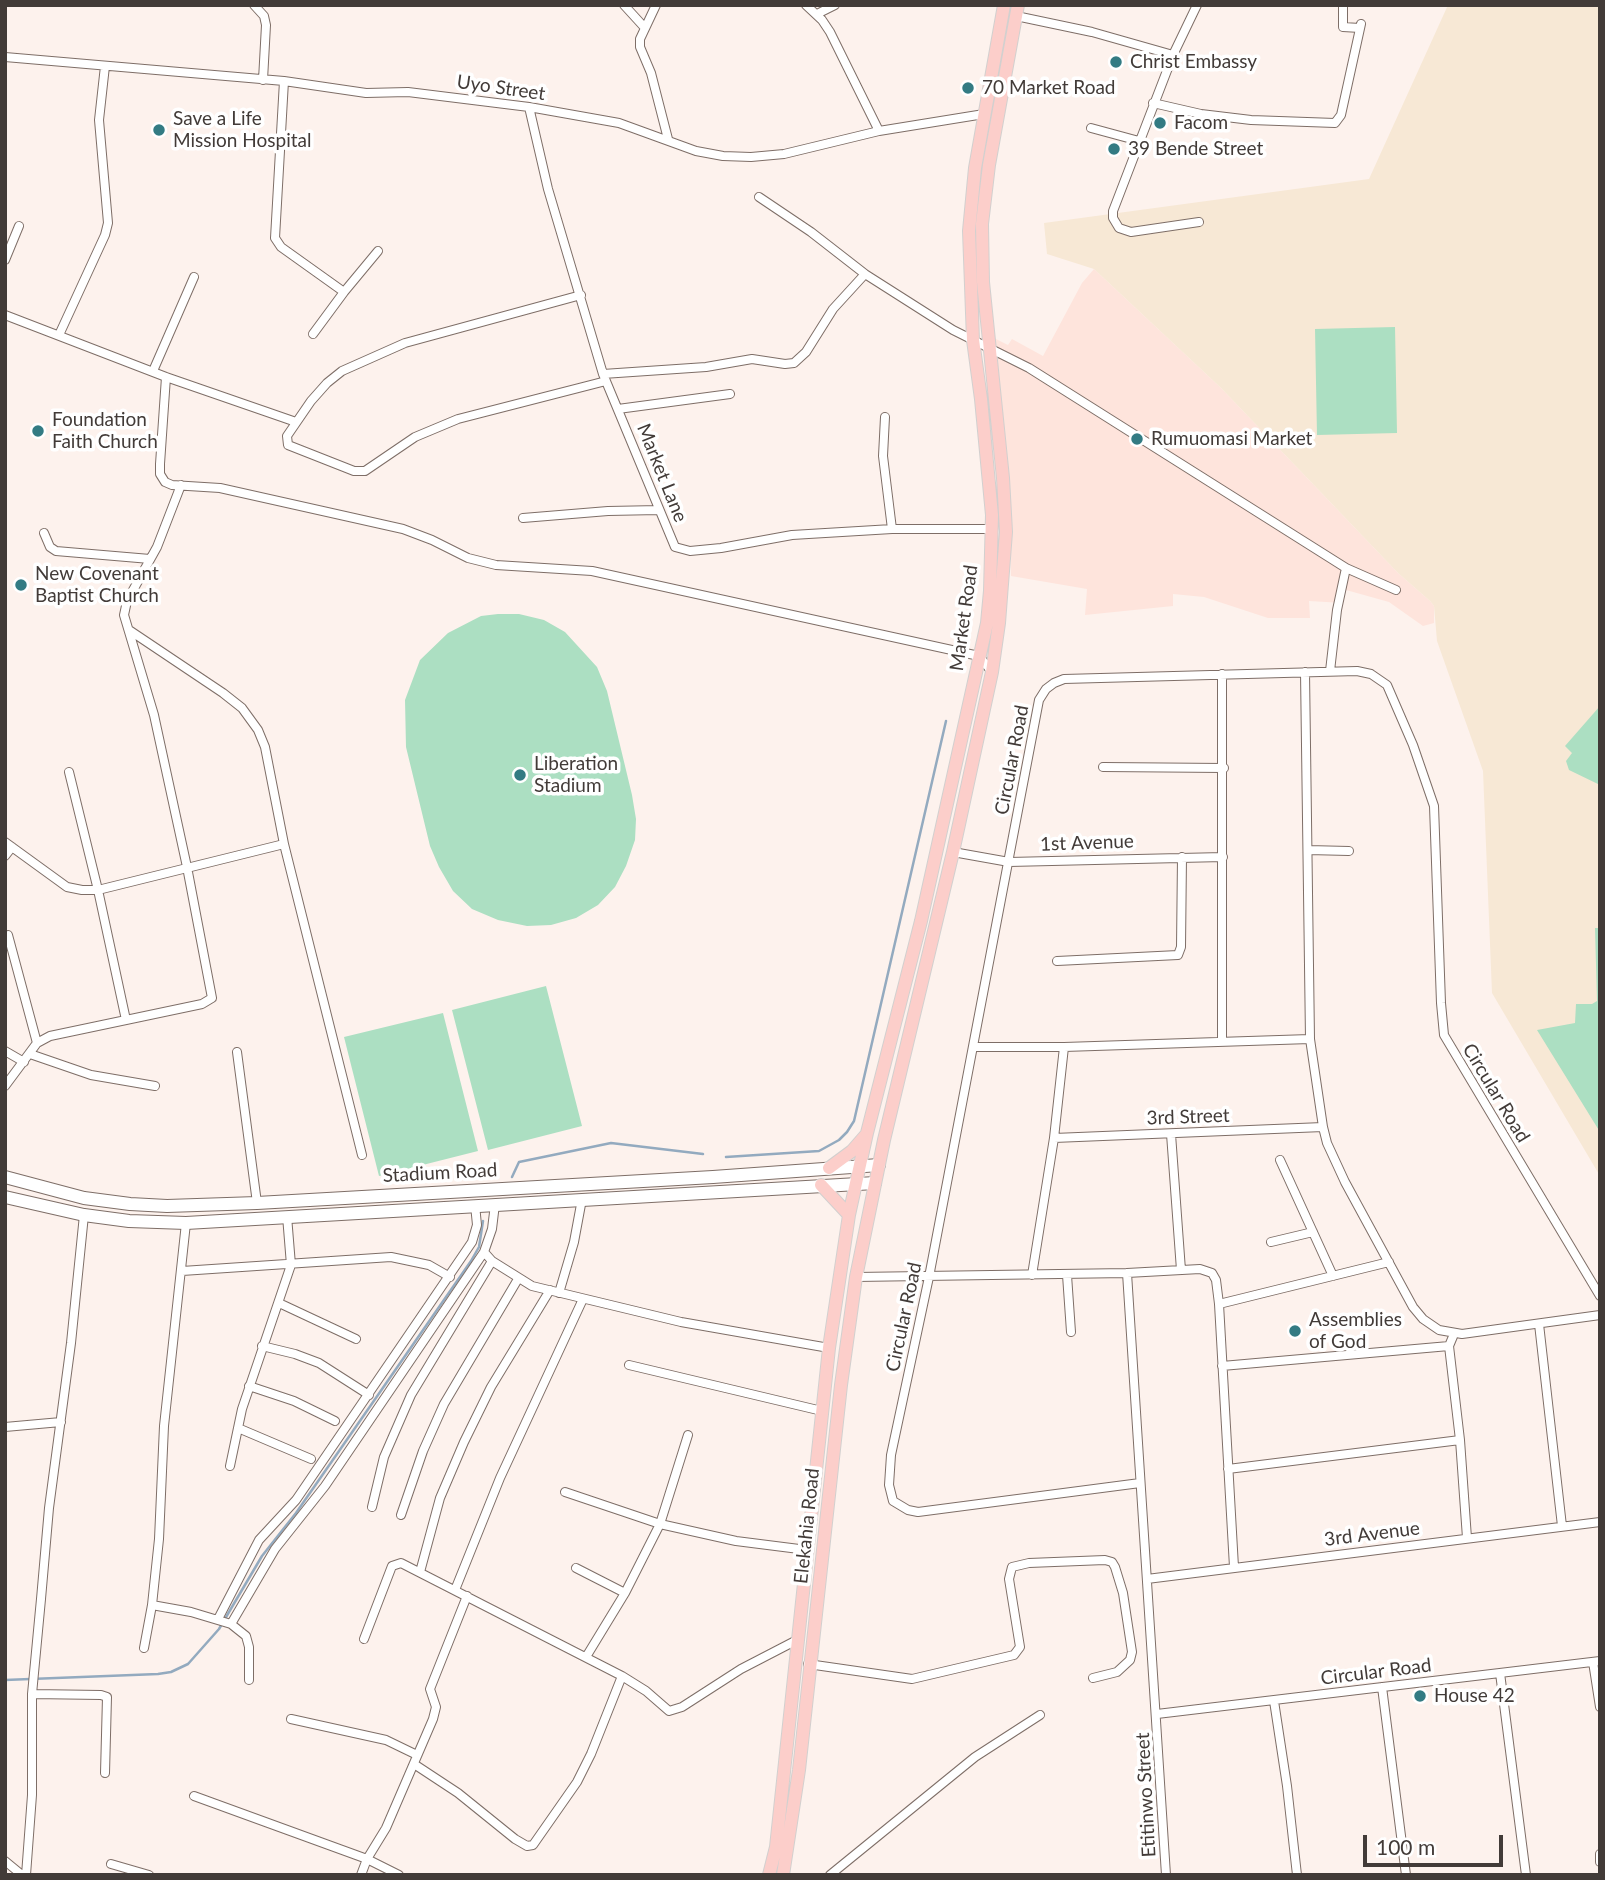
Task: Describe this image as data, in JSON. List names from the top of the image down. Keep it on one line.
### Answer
{"streets":{"main road":["Market Road","Stadium Road","Elekahia Road"],"street":["Uyo Street","Market Lane","Circular Road","1st Avenue","3rd Street","3rd Avenue","Etitinwo Street"]},"crossings":[["Uyo Street","Market Lane"],["Uyo Street","Market Road"],["Market Lane","Market Road"],["Market Road","1st Avenue"],["Market Road","Stadium Road"],["Market Road","Elekahia Road"],["Circular Road","1st Avenue"],["Circular Road","Etitinwo Street"],["Stadium Road","Elekahia Road"],["3rd Avenue","Etitinwo Street"]],"places":["Christ Embassy","70 Market Road","Facom","Save a Life Mission Hospital","39 Bende Street","Foundation Faith Church","Rumuomasi Market","New Covenant Baptist Church","Liberation Stadium","Assemblies of God","House 42"],"scale_bar":"100 m"}
